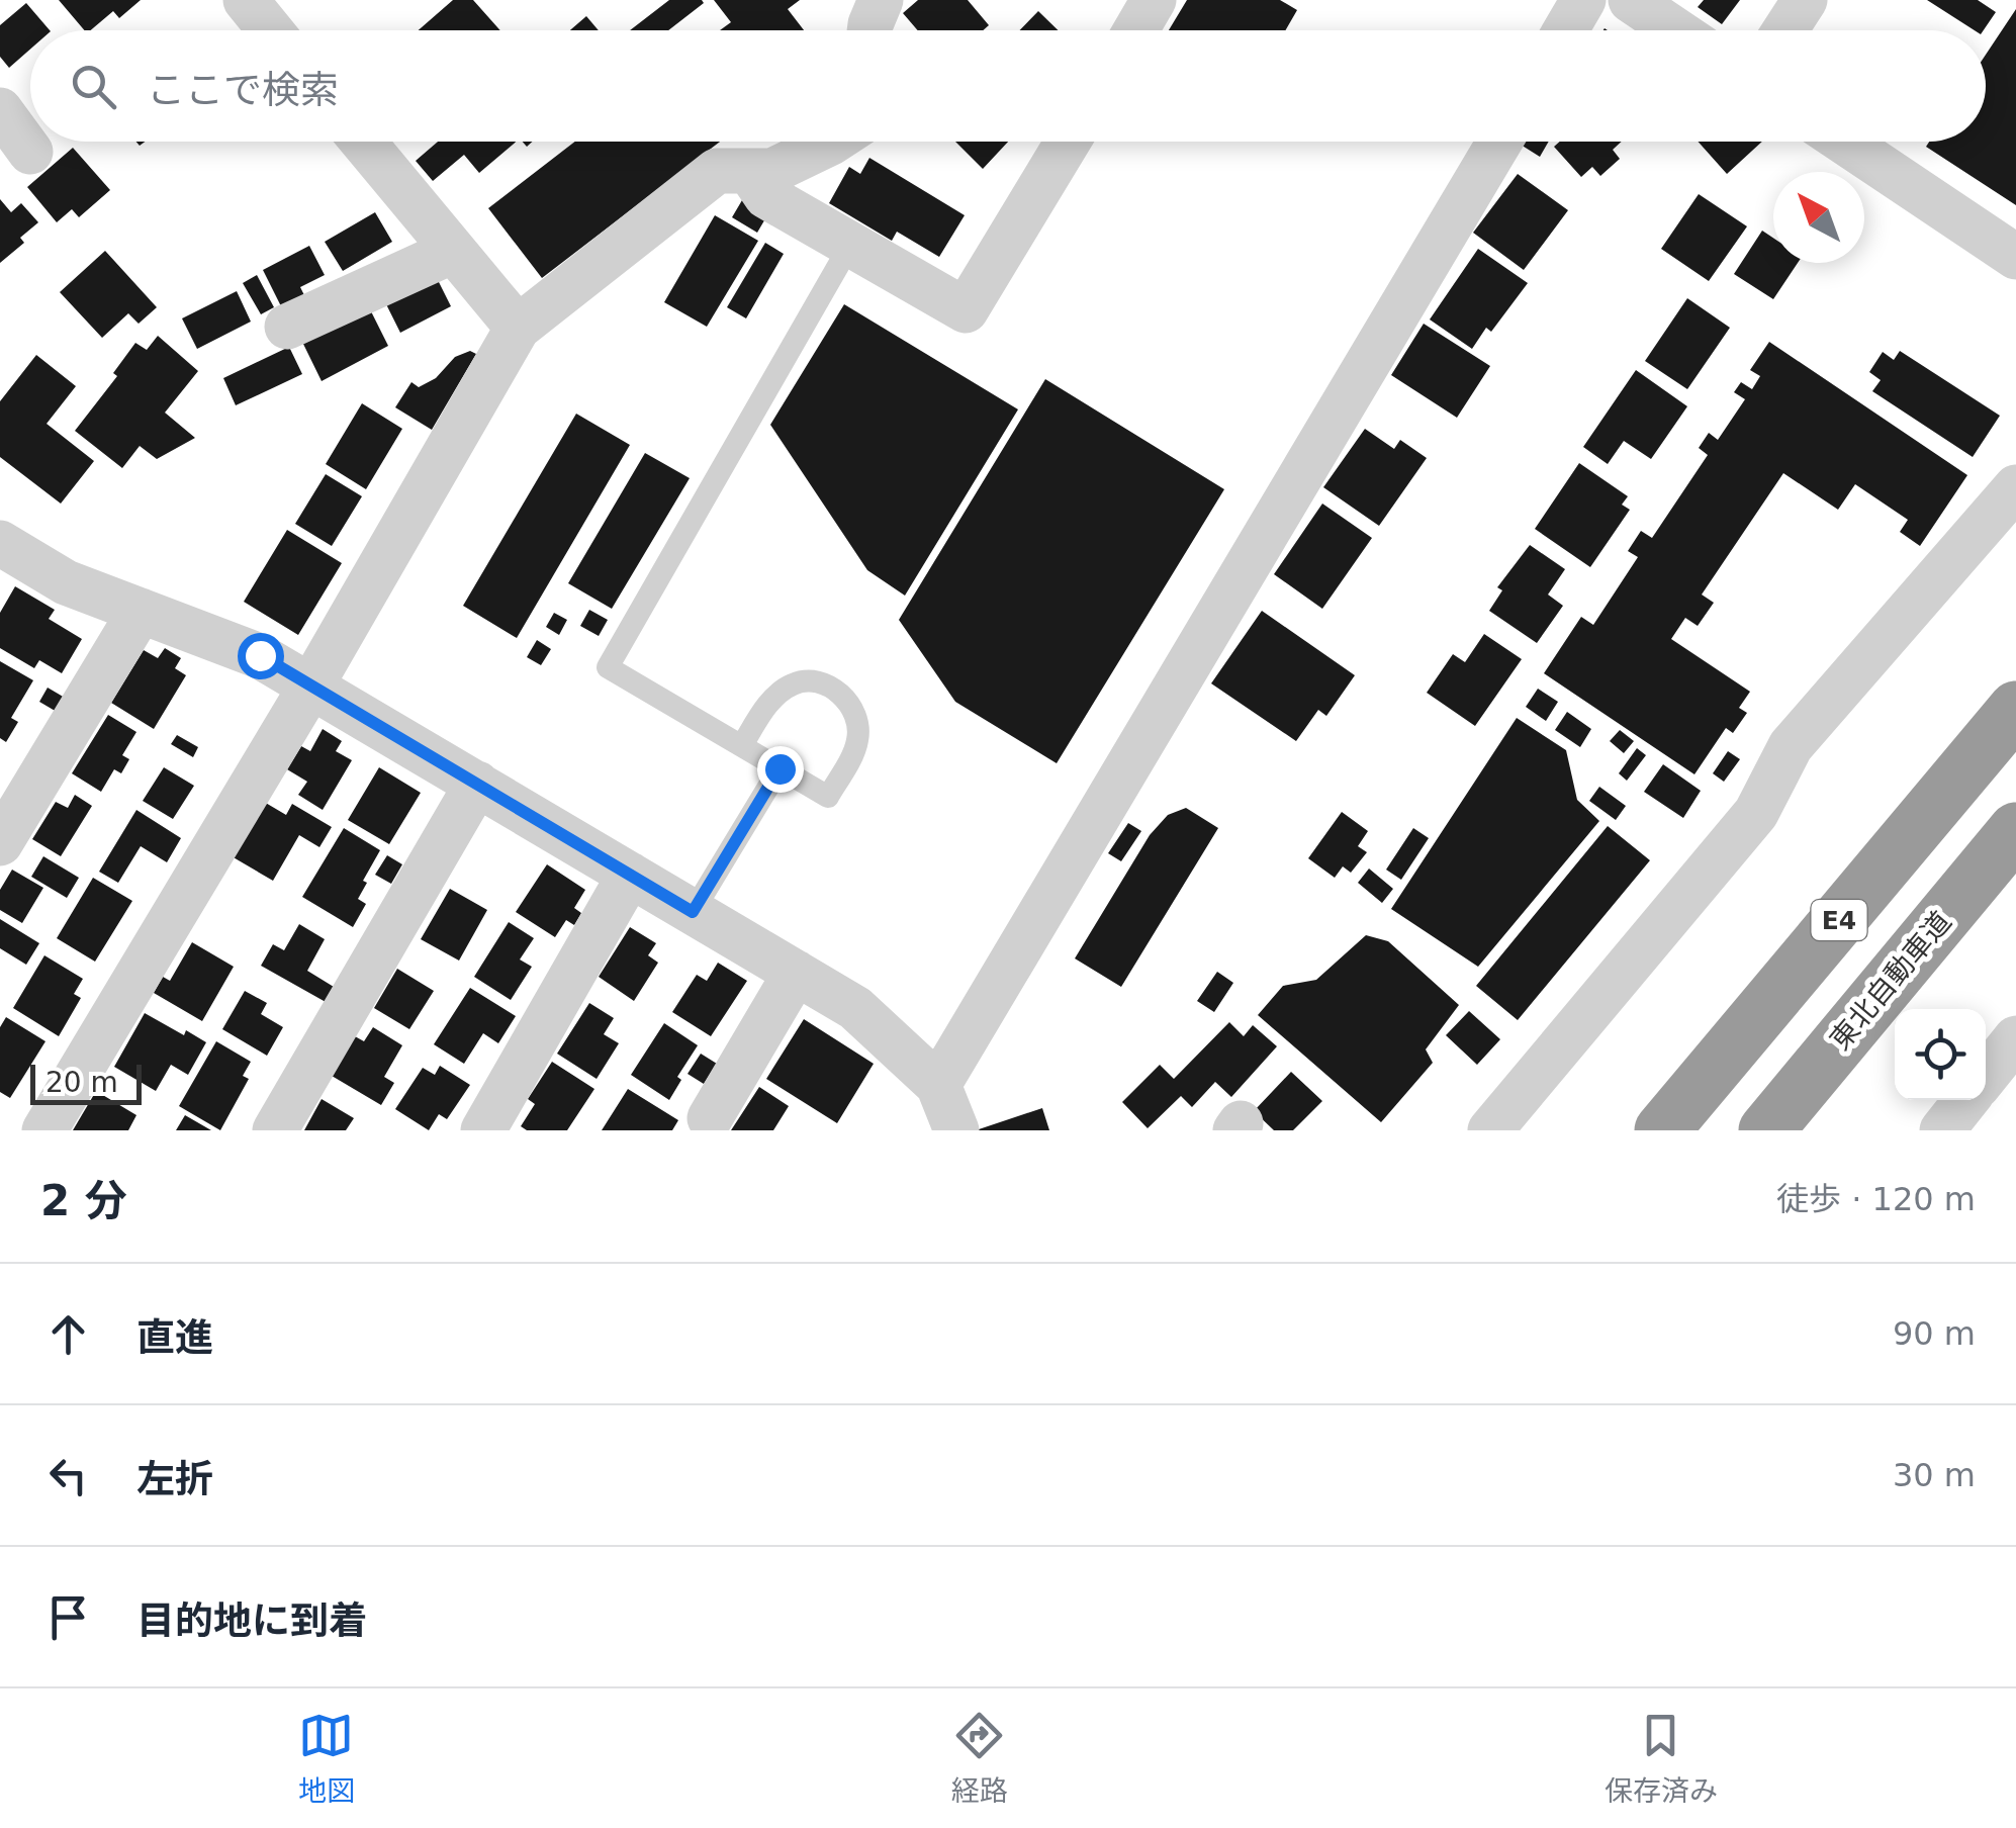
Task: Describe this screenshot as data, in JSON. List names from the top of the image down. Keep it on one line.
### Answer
{"streets":{"highway":["E4","東北自動車道"]},"scale_bar":"20 m","north":"top left","page":{"search":"ここで検索","scale":"20 m","heading":["2 分","徒歩 · 120 m"],"list":[["直進","90 m"],["左折","30 m"],"目的地に到着"],"nav":["地図","経路","保存済み"]}}
